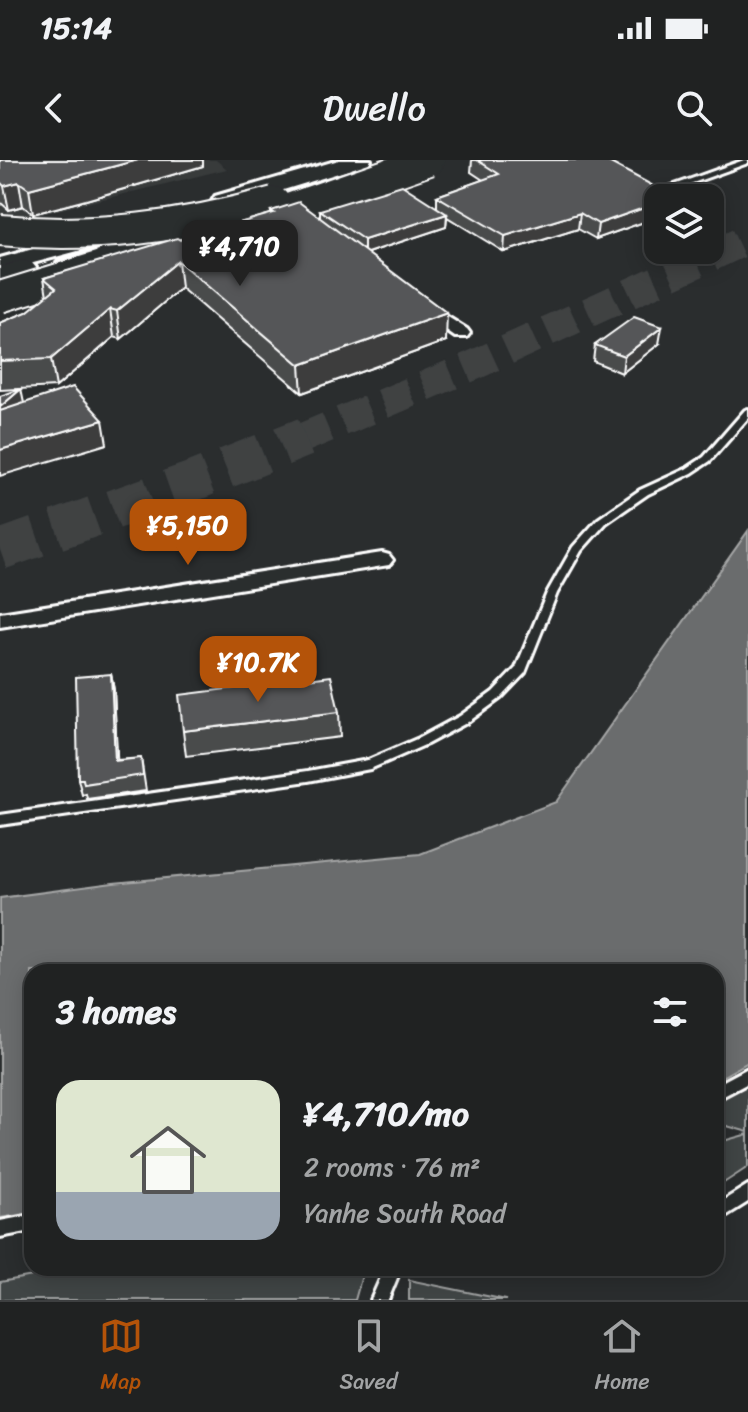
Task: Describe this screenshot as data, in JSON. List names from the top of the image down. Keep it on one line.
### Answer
{"page":{"status":"15:14","header":"Dwello","price":["¥4,710","¥5,150","¥10.7K"],"heading":"3 homes","list":[{"name":"¥4,710/mo","note":"2 rooms · 76 m² · Yanhe South Road"}],"tabs":["Map","Saved","Home"]}}
